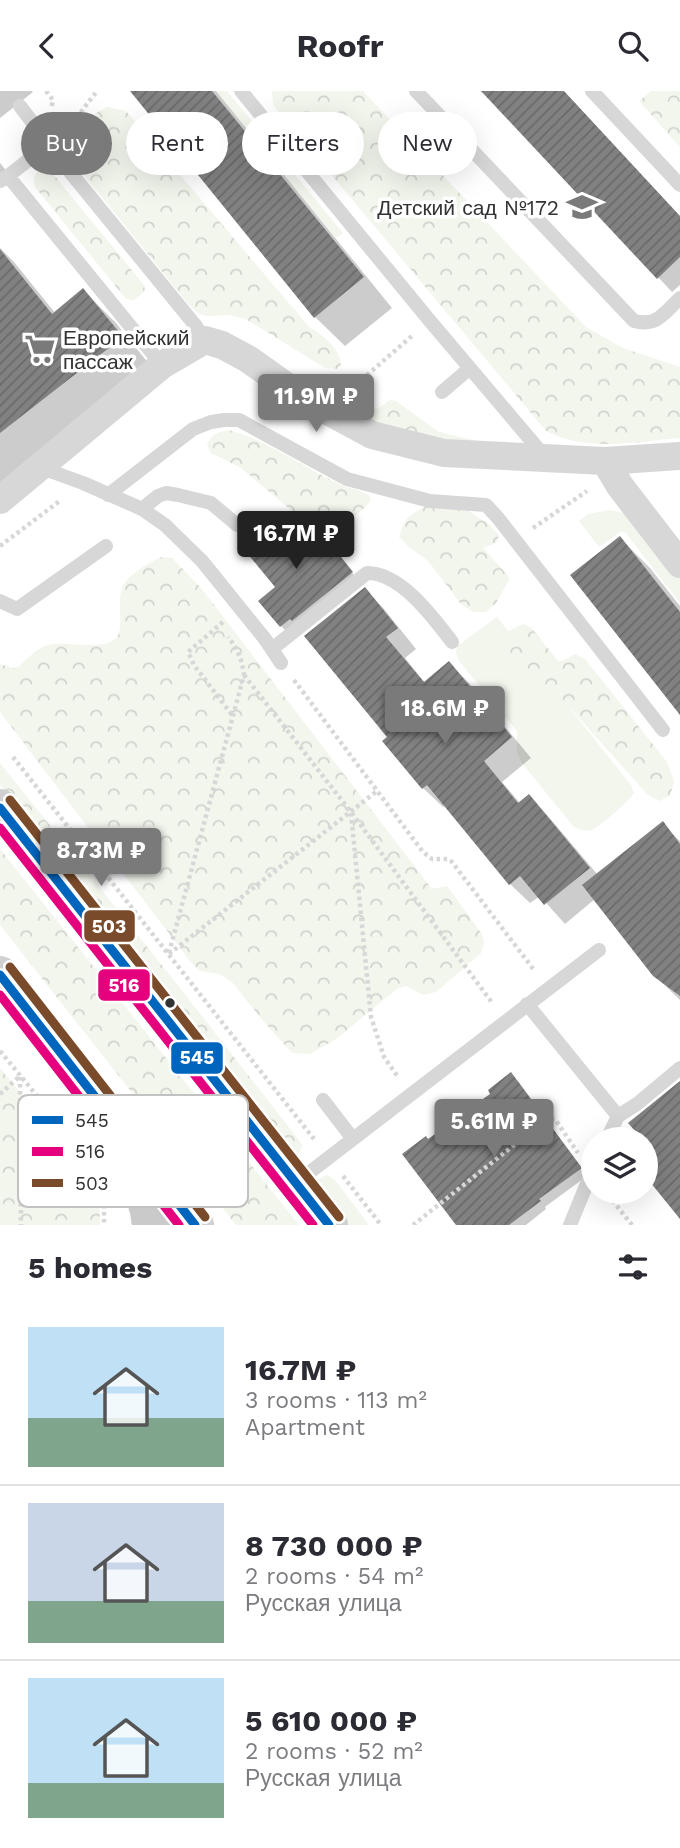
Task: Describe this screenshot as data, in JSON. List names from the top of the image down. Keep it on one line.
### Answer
{"places":{"school or university":["Детский сад №172"],"supermarket":["Европейский пассаж"]},"lines":["transit line 503","transit line 545","transit line 516"],"legend":["545","516","503"],"page":{"header":"Roofr","chip":["Buy","Rent","Filters","New"],"price":["11.9M ₽","16.7M ₽","18.6M ₽","8.73M ₽","5.61M ₽"],"heading":"5 homes","list":[{"name":"16.7M ₽","note":"3 rooms · 113 m² · Apartment"},{"name":"8 730 000 ₽","note":"2 rooms · 54 m² · Русская улица"},{"name":"5 610 000 ₽","note":"2 rooms · 52 m² · Русская улица"}]}}
